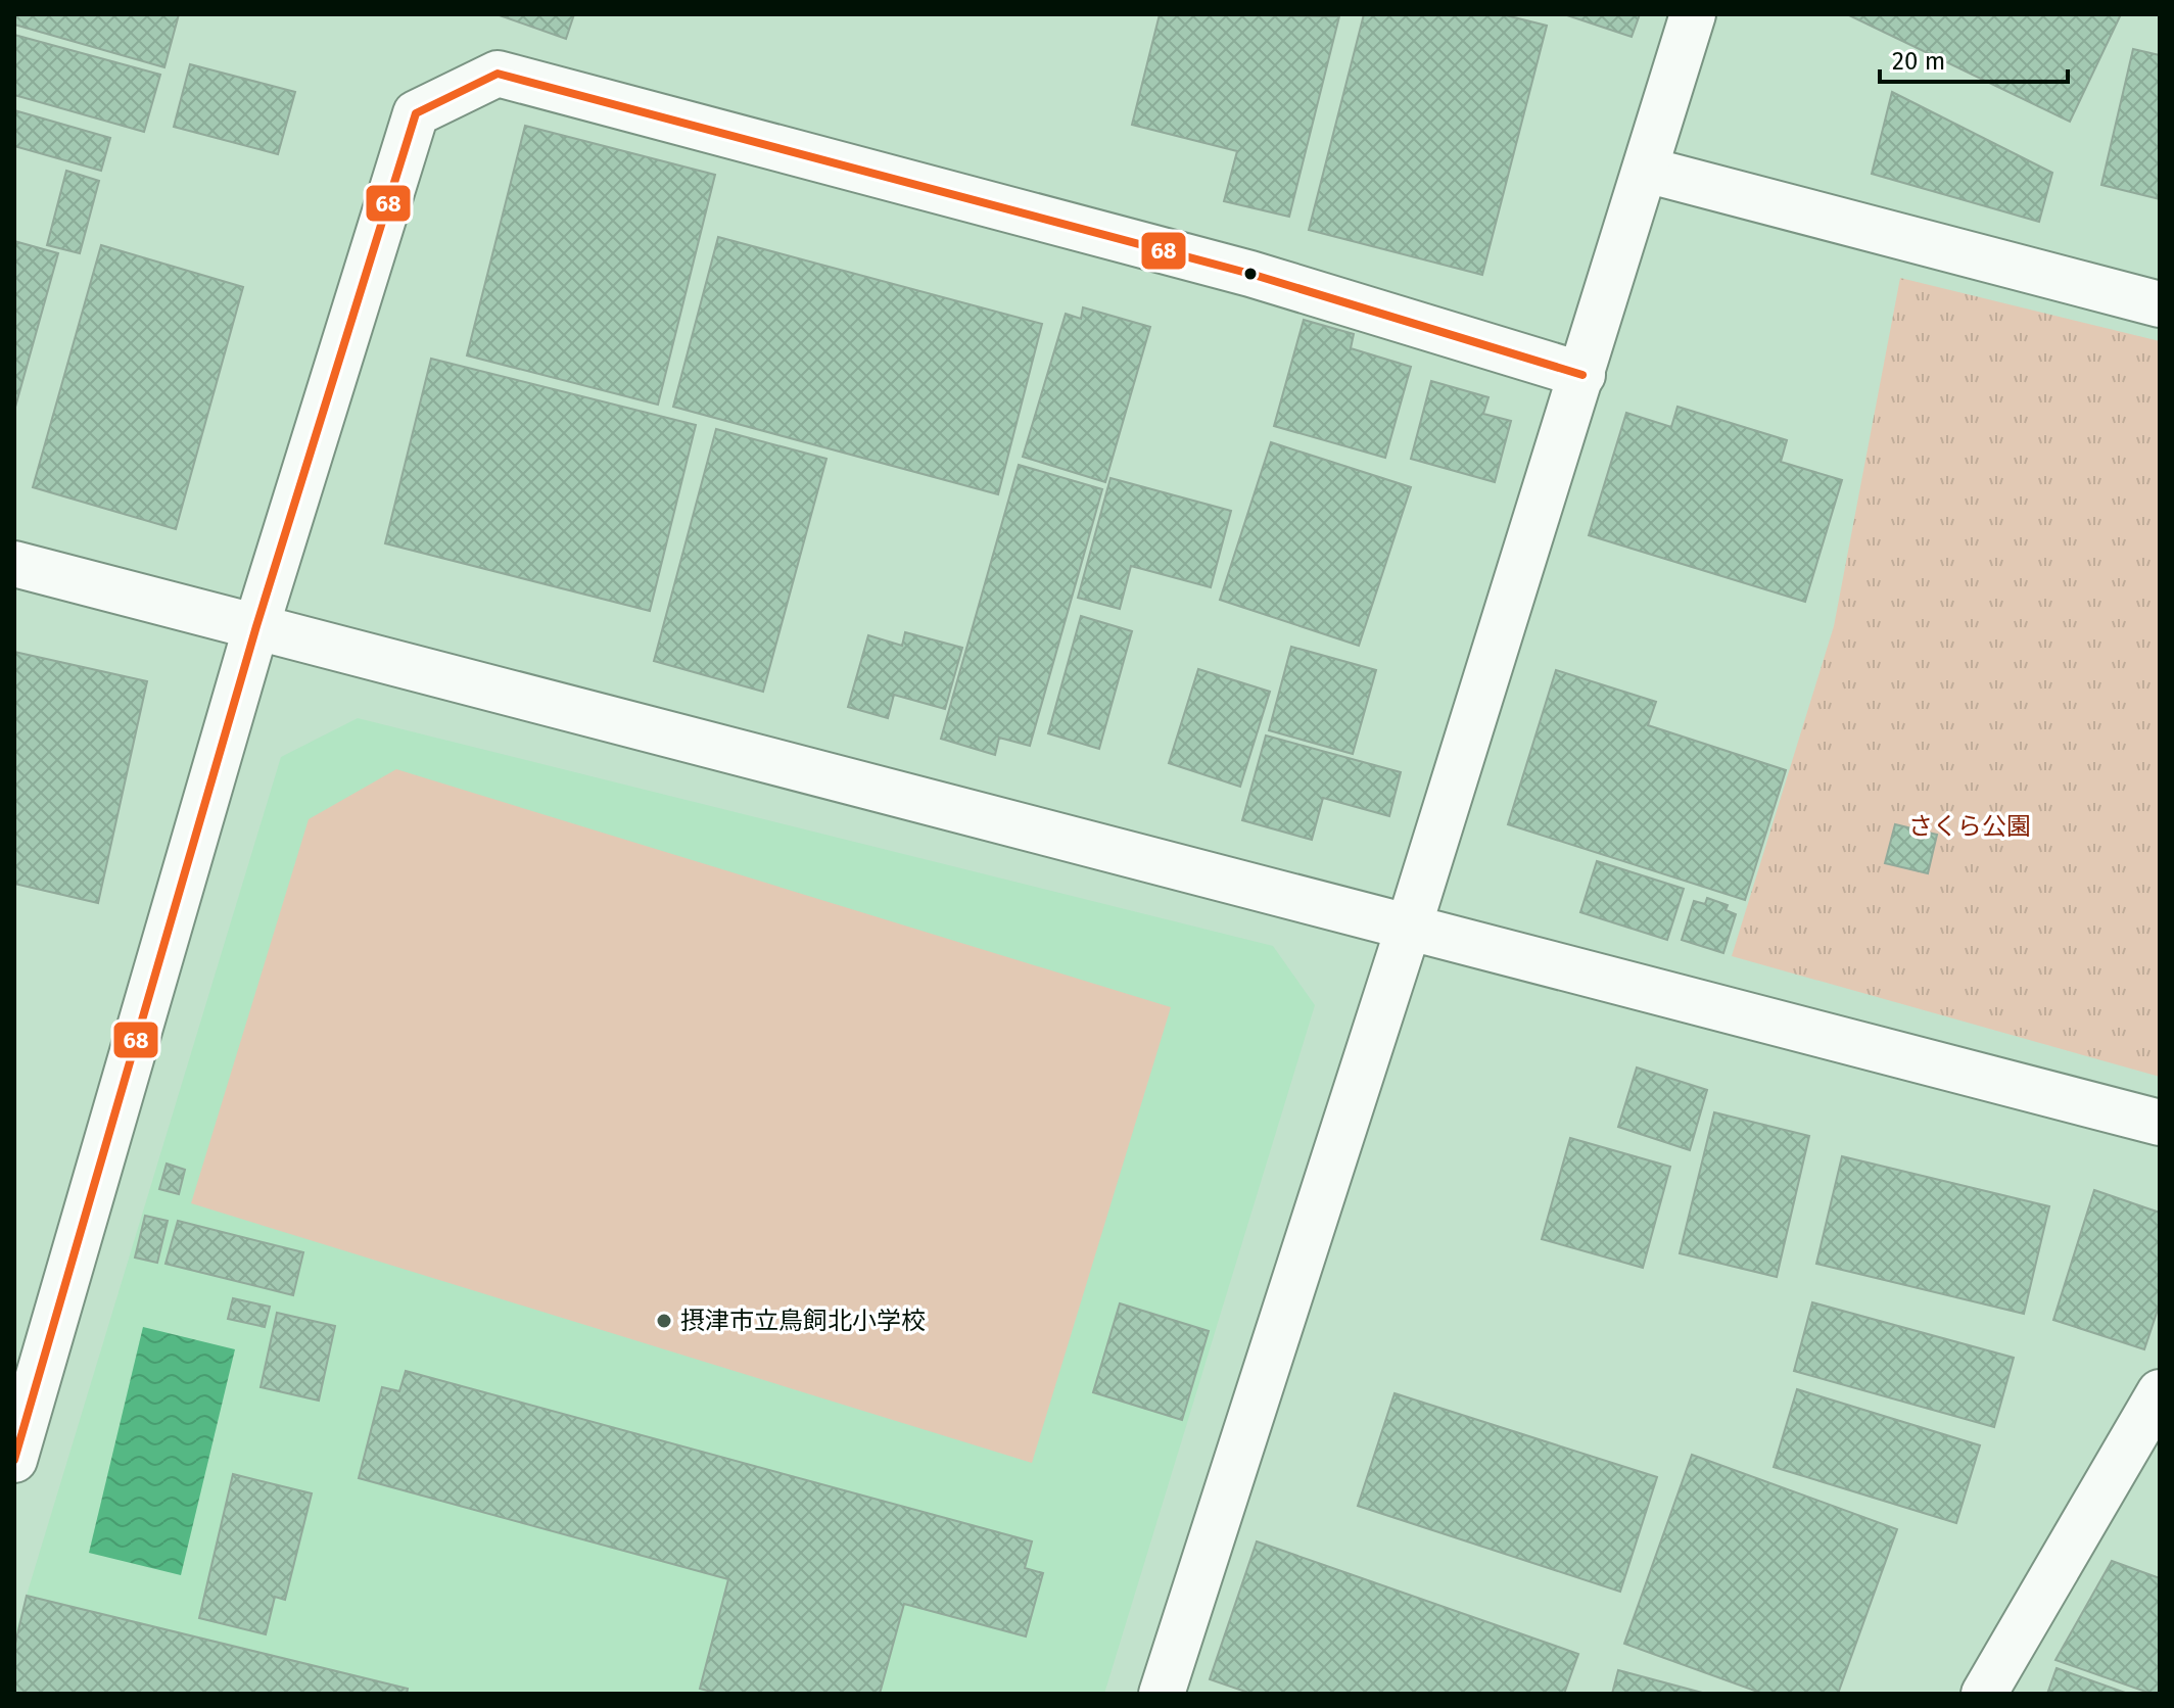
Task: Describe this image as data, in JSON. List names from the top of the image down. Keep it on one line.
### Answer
{"parks":["さくら公園"],"places":["摂津市立鳥飼北小学校"],"lines":["transit line 68"],"scale_bar":"20 m"}
